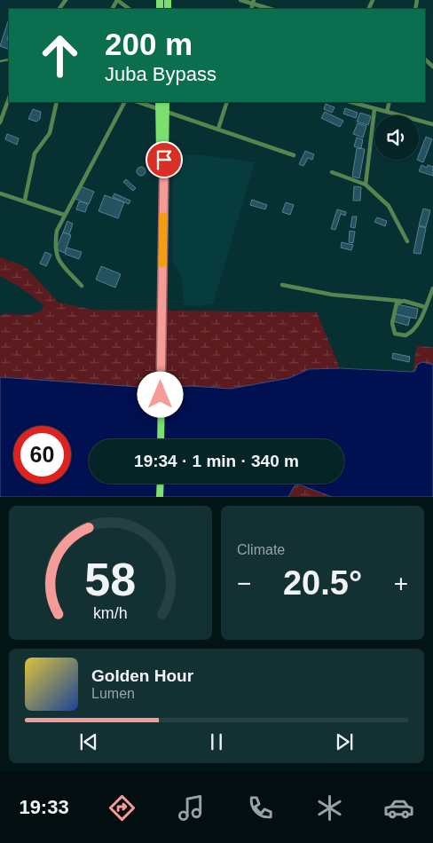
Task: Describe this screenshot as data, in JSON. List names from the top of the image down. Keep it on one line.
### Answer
{"page":{"turn":["200 m","Juba Bypass"],"limit":"60","trip":"19:34 · 1 min · 340 m","tile":"Climate","heat":["−","20.5°","+"],"song":["Golden Hour","Lumen"],"tabs":"19:33","gauge":["58","km/h"]}}
